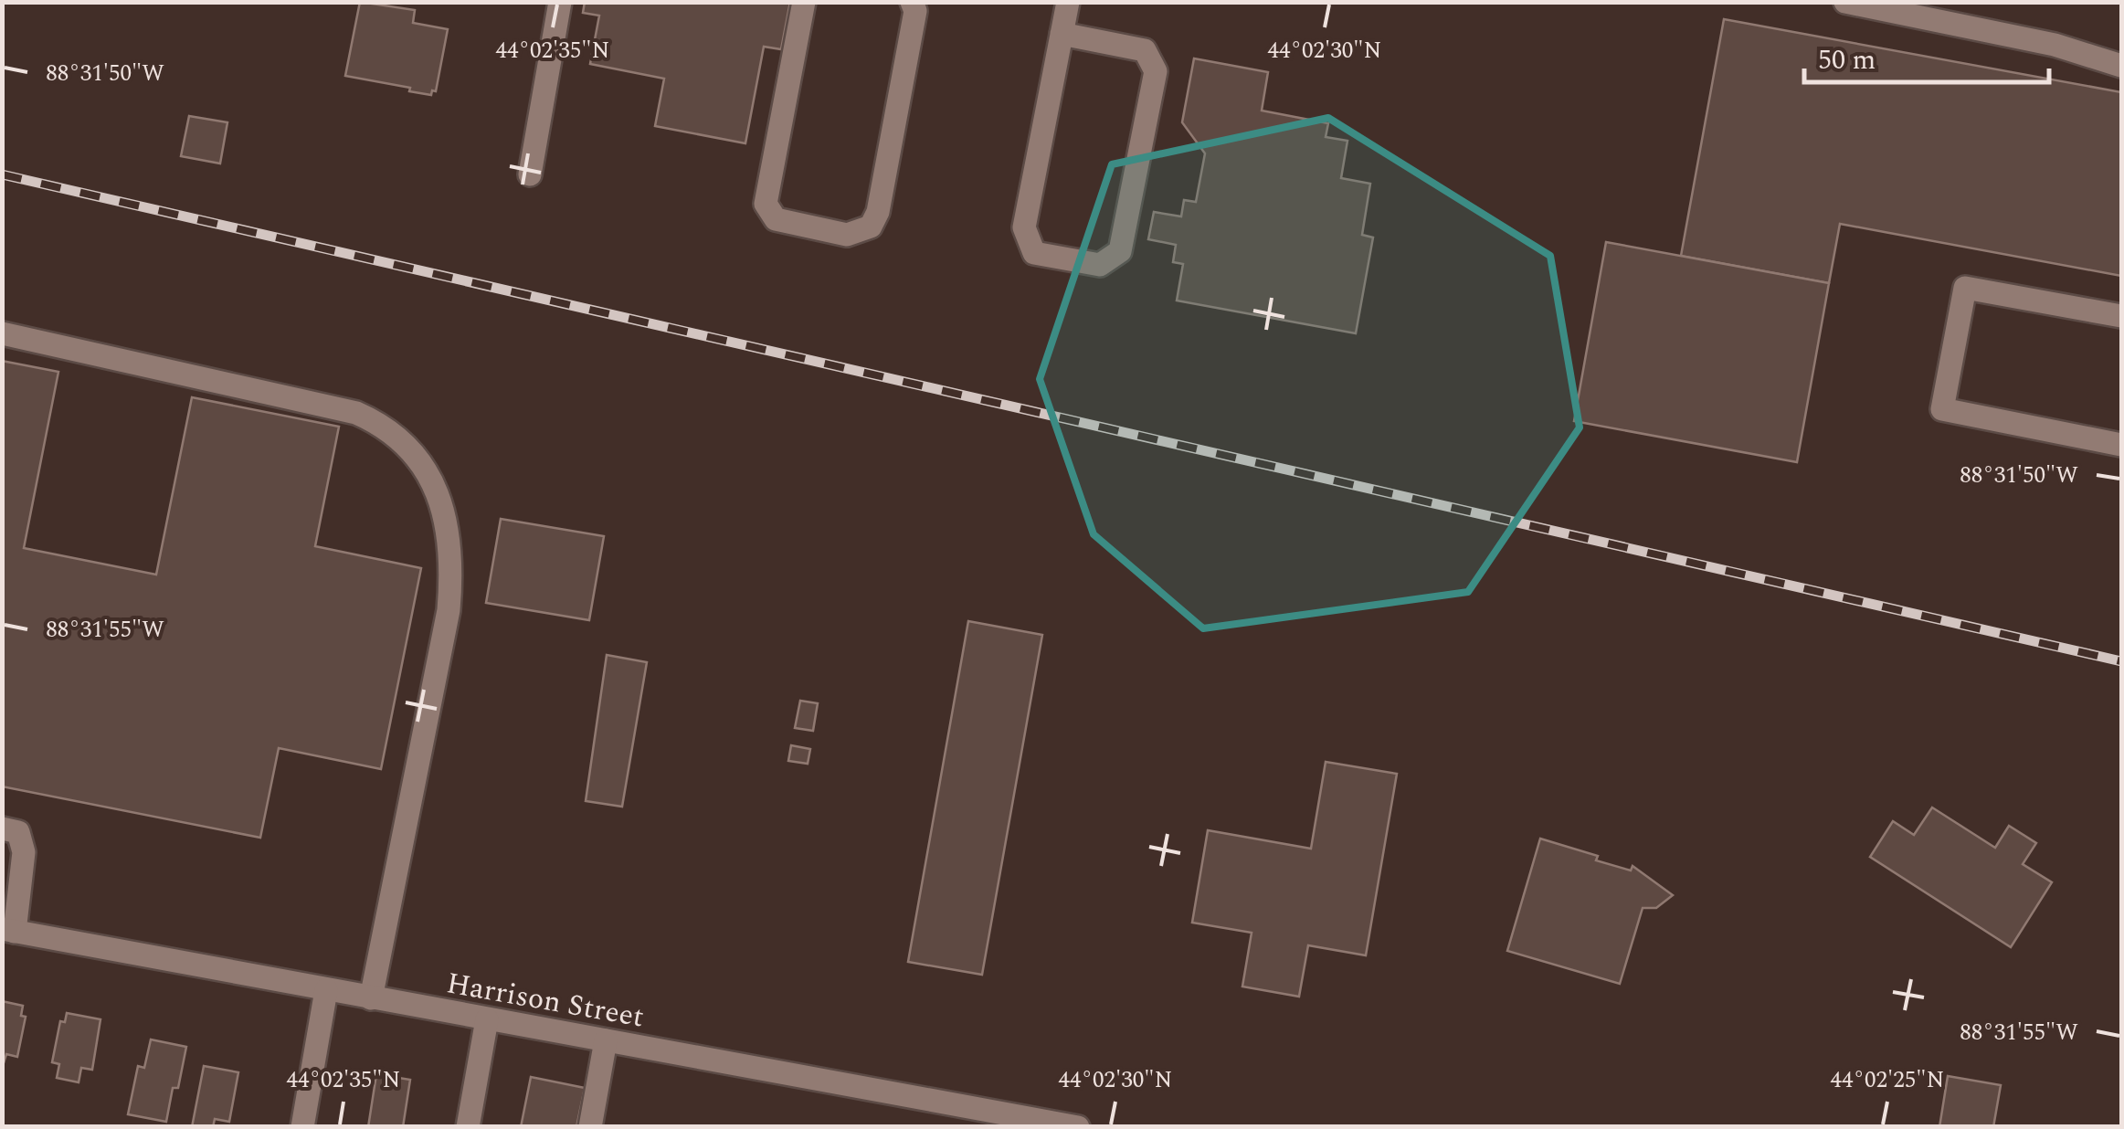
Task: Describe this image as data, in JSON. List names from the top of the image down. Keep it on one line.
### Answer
{"streets":{"street":["Harrison Street"]},"scale_bar":"50 m","coordinates":["44°02'35\"N","44°02'30\"N","88°31'50\"W","88°31'55\"W","44°02'25\"N"]}
